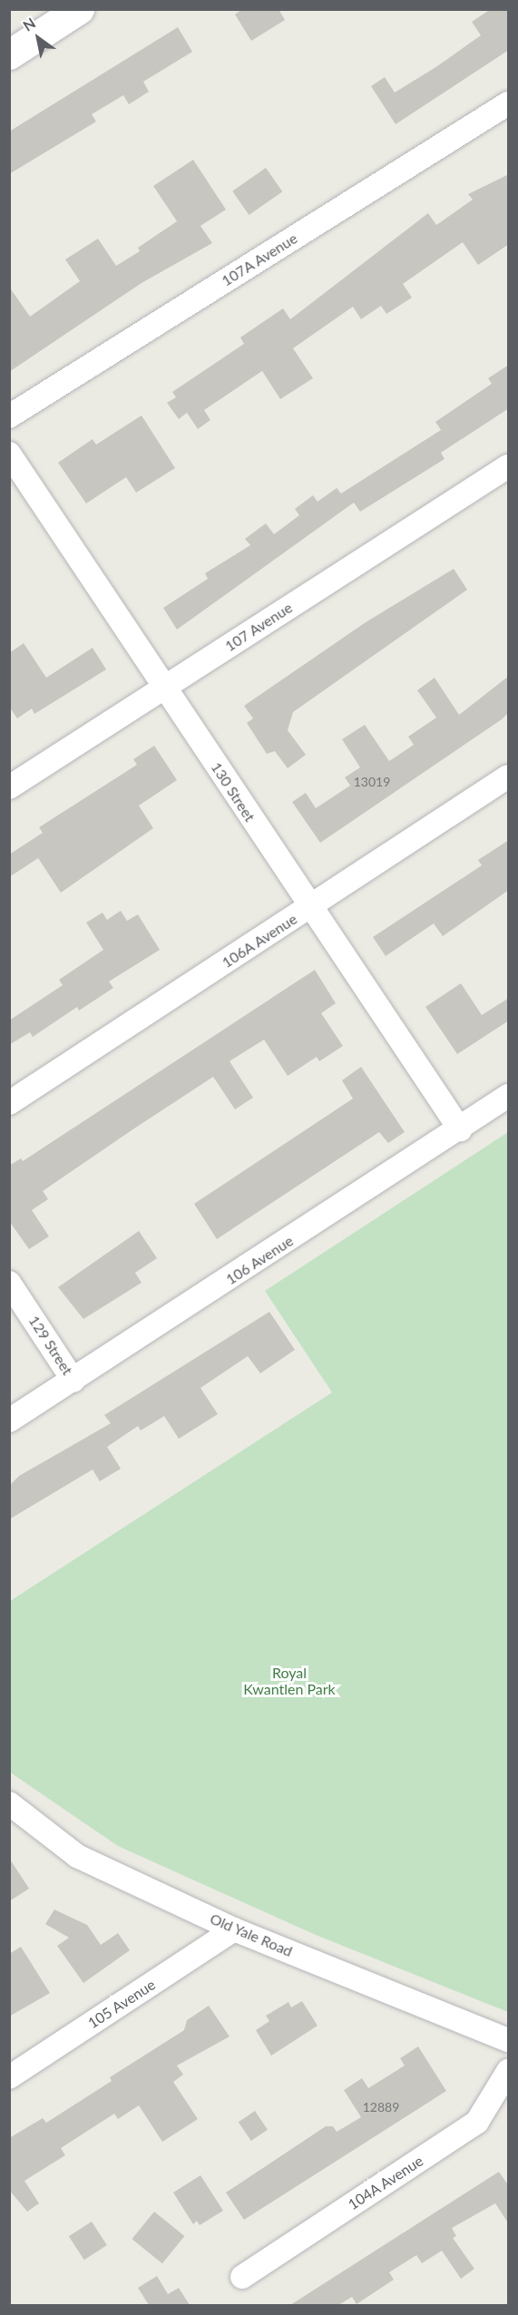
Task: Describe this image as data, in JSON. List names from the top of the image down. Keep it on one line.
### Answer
{"streets":{"street":["107A Avenue","107 Avenue","130 Street","106A Avenue","106 Avenue","129 Street","Old Yale Road","105 Avenue","104A Avenue"]},"crossings":[["107 Avenue","130 Street"],["130 Street","106A Avenue"],["130 Street","106 Avenue"],["106 Avenue","129 Street"],["Old Yale Road","105 Avenue"]],"parks":["Royal Kwantlen Park"],"house_numbers":["13019","12889"],"north":"top left"}
